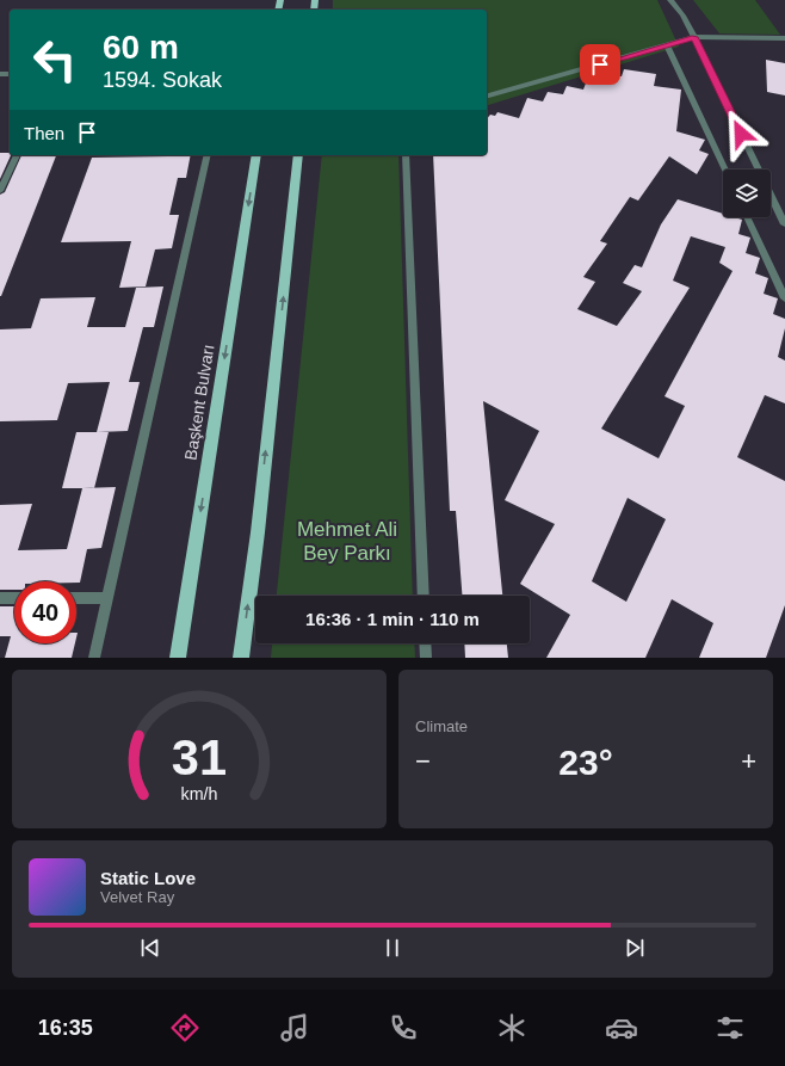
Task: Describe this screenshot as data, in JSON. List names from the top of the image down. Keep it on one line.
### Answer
{"streets":{"main road":["Başkent Bulvarı"]},"parks":["Mehmet Ali Bey Parkı"],"page":{"turn":["60 m","1594. Sokak"],"then":"Then","limit":"40","trip":"16:36 · 1 min · 110 m","tile":"Climate","heat":["−","23°","+"],"song":["Static Love","Velvet Ray"],"tabs":"16:35","gauge":["31","km/h"]}}
